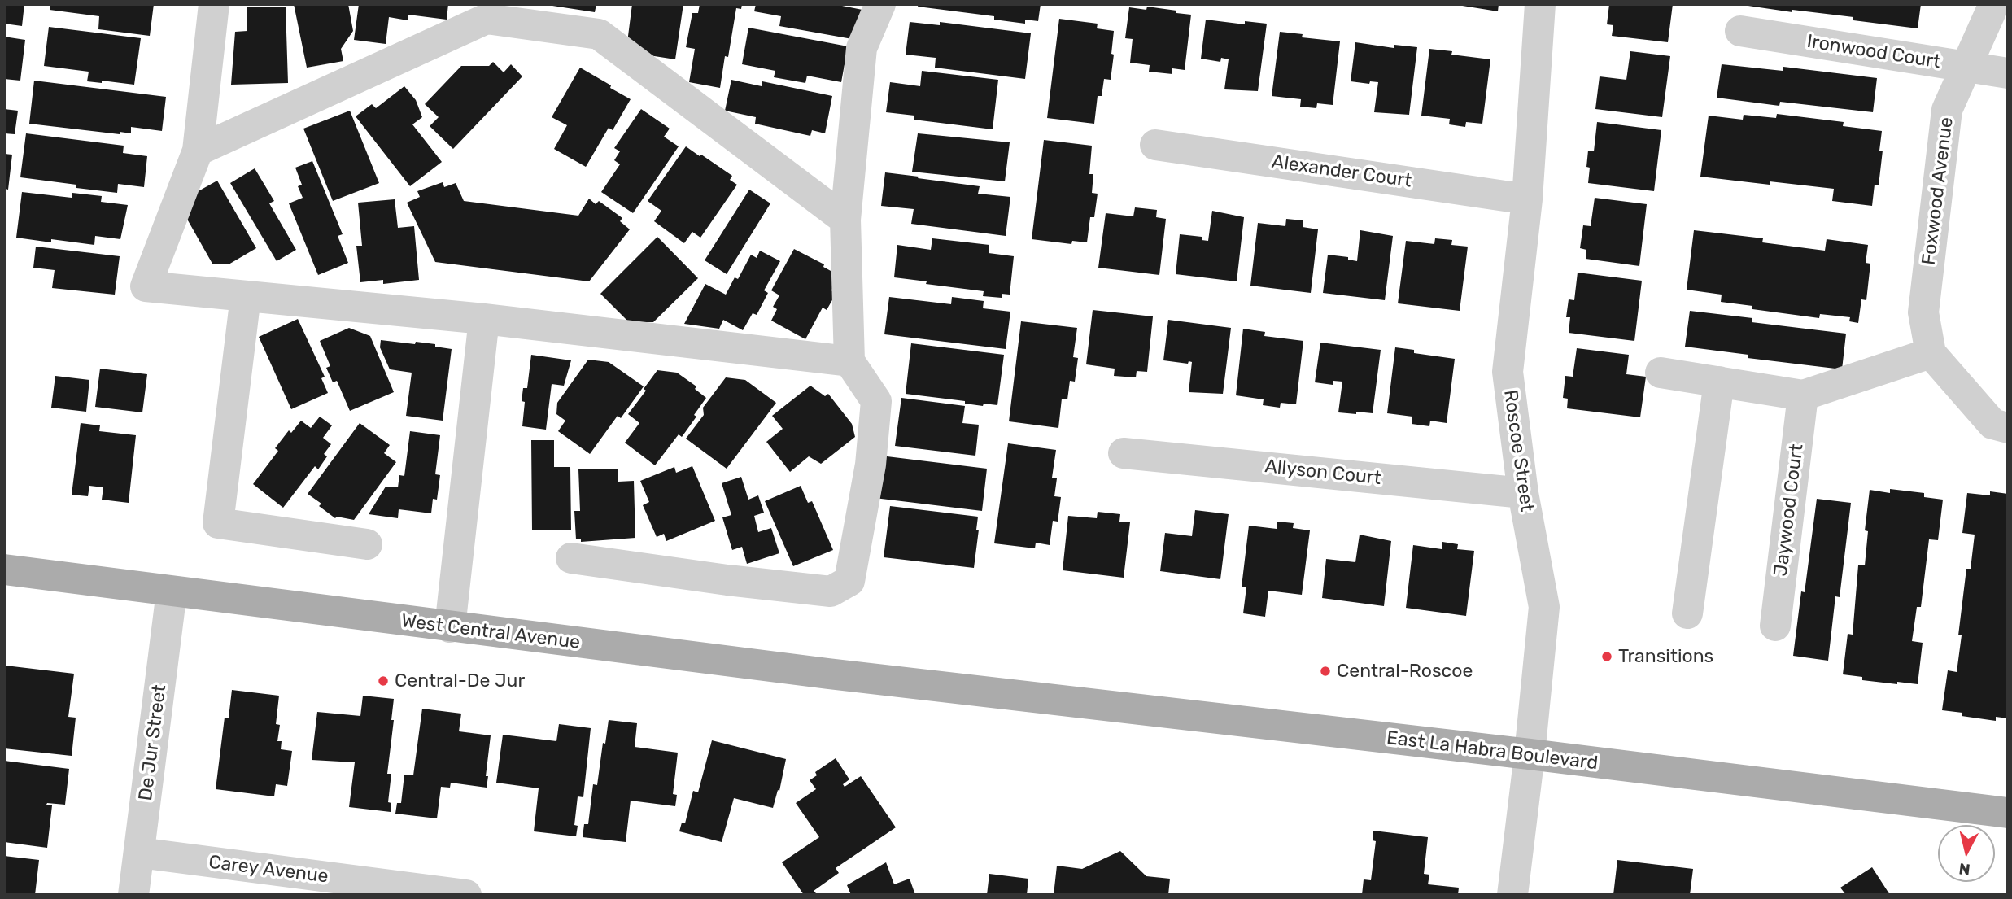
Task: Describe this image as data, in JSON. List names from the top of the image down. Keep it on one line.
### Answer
{"streets":{"main road":["West Central Avenue","East La Habra Boulevard"],"street":["Ironwood Court","Alexander Court","Foxwood Avenue","Roscoe Street","Allyson Court","Jaywood Court","De Jur Street","Carey Avenue"]},"crossings":[["Ironwood Court","Foxwood Avenue"],["Alexander Court","Roscoe Street"],["Roscoe Street","Allyson Court"],["Roscoe Street","East La Habra Boulevard"],["West Central Avenue","De Jur Street"],["West Central Avenue","East La Habra Boulevard"],["De Jur Street","Carey Avenue"]],"places":["Transitions","Central-Roscoe","Central-De Jur"],"north":"bottom"}
